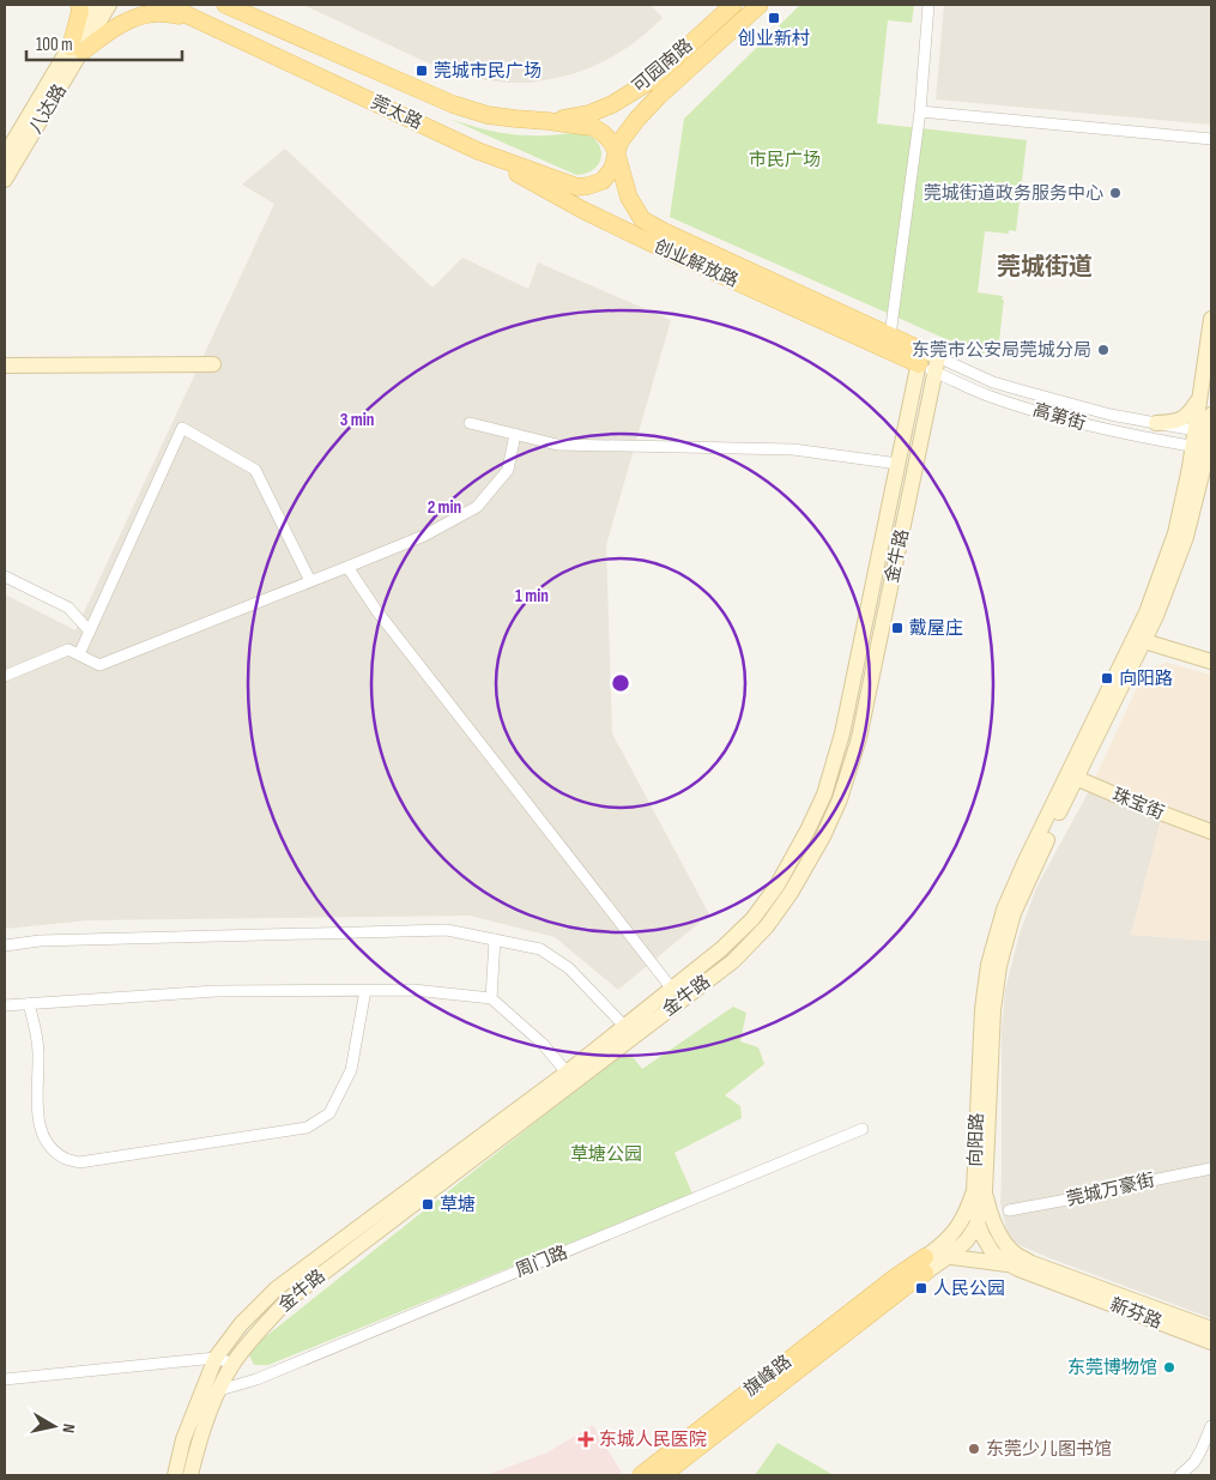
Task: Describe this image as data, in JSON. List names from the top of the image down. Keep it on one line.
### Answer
{"streets":{"main road":["可园南路","八达路","莞太路","创业解放路","高第街","金牛路","珠宝街","向阳路","新芬路","旗峰路"],"street":["莞城万豪街","周门路"]},"crossings":[["可园南路","莞太路"],["可园南路","创业解放路"],["莞太路","创业解放路"],["创业解放路","高第街"],["高第街","金牛路"],["高第街","向阳路"],["金牛路","周门路"],["珠宝街","向阳路"]],"districts":["莞城街道"],"parks":["市民广场","草塘公园"],"places":{"transit":["创业新村","莞城市民广场","戴屋庄","向阳路","草塘","人民公园"],"other":["莞城街道政务服务中心","东莞市公安局莞城分局","东莞博物馆","东莞少儿图书馆"],"health":["东城人民医院"]},"scale_bar":"100 m","north":"right","rings":["3 min","2 min","1 min"]}
